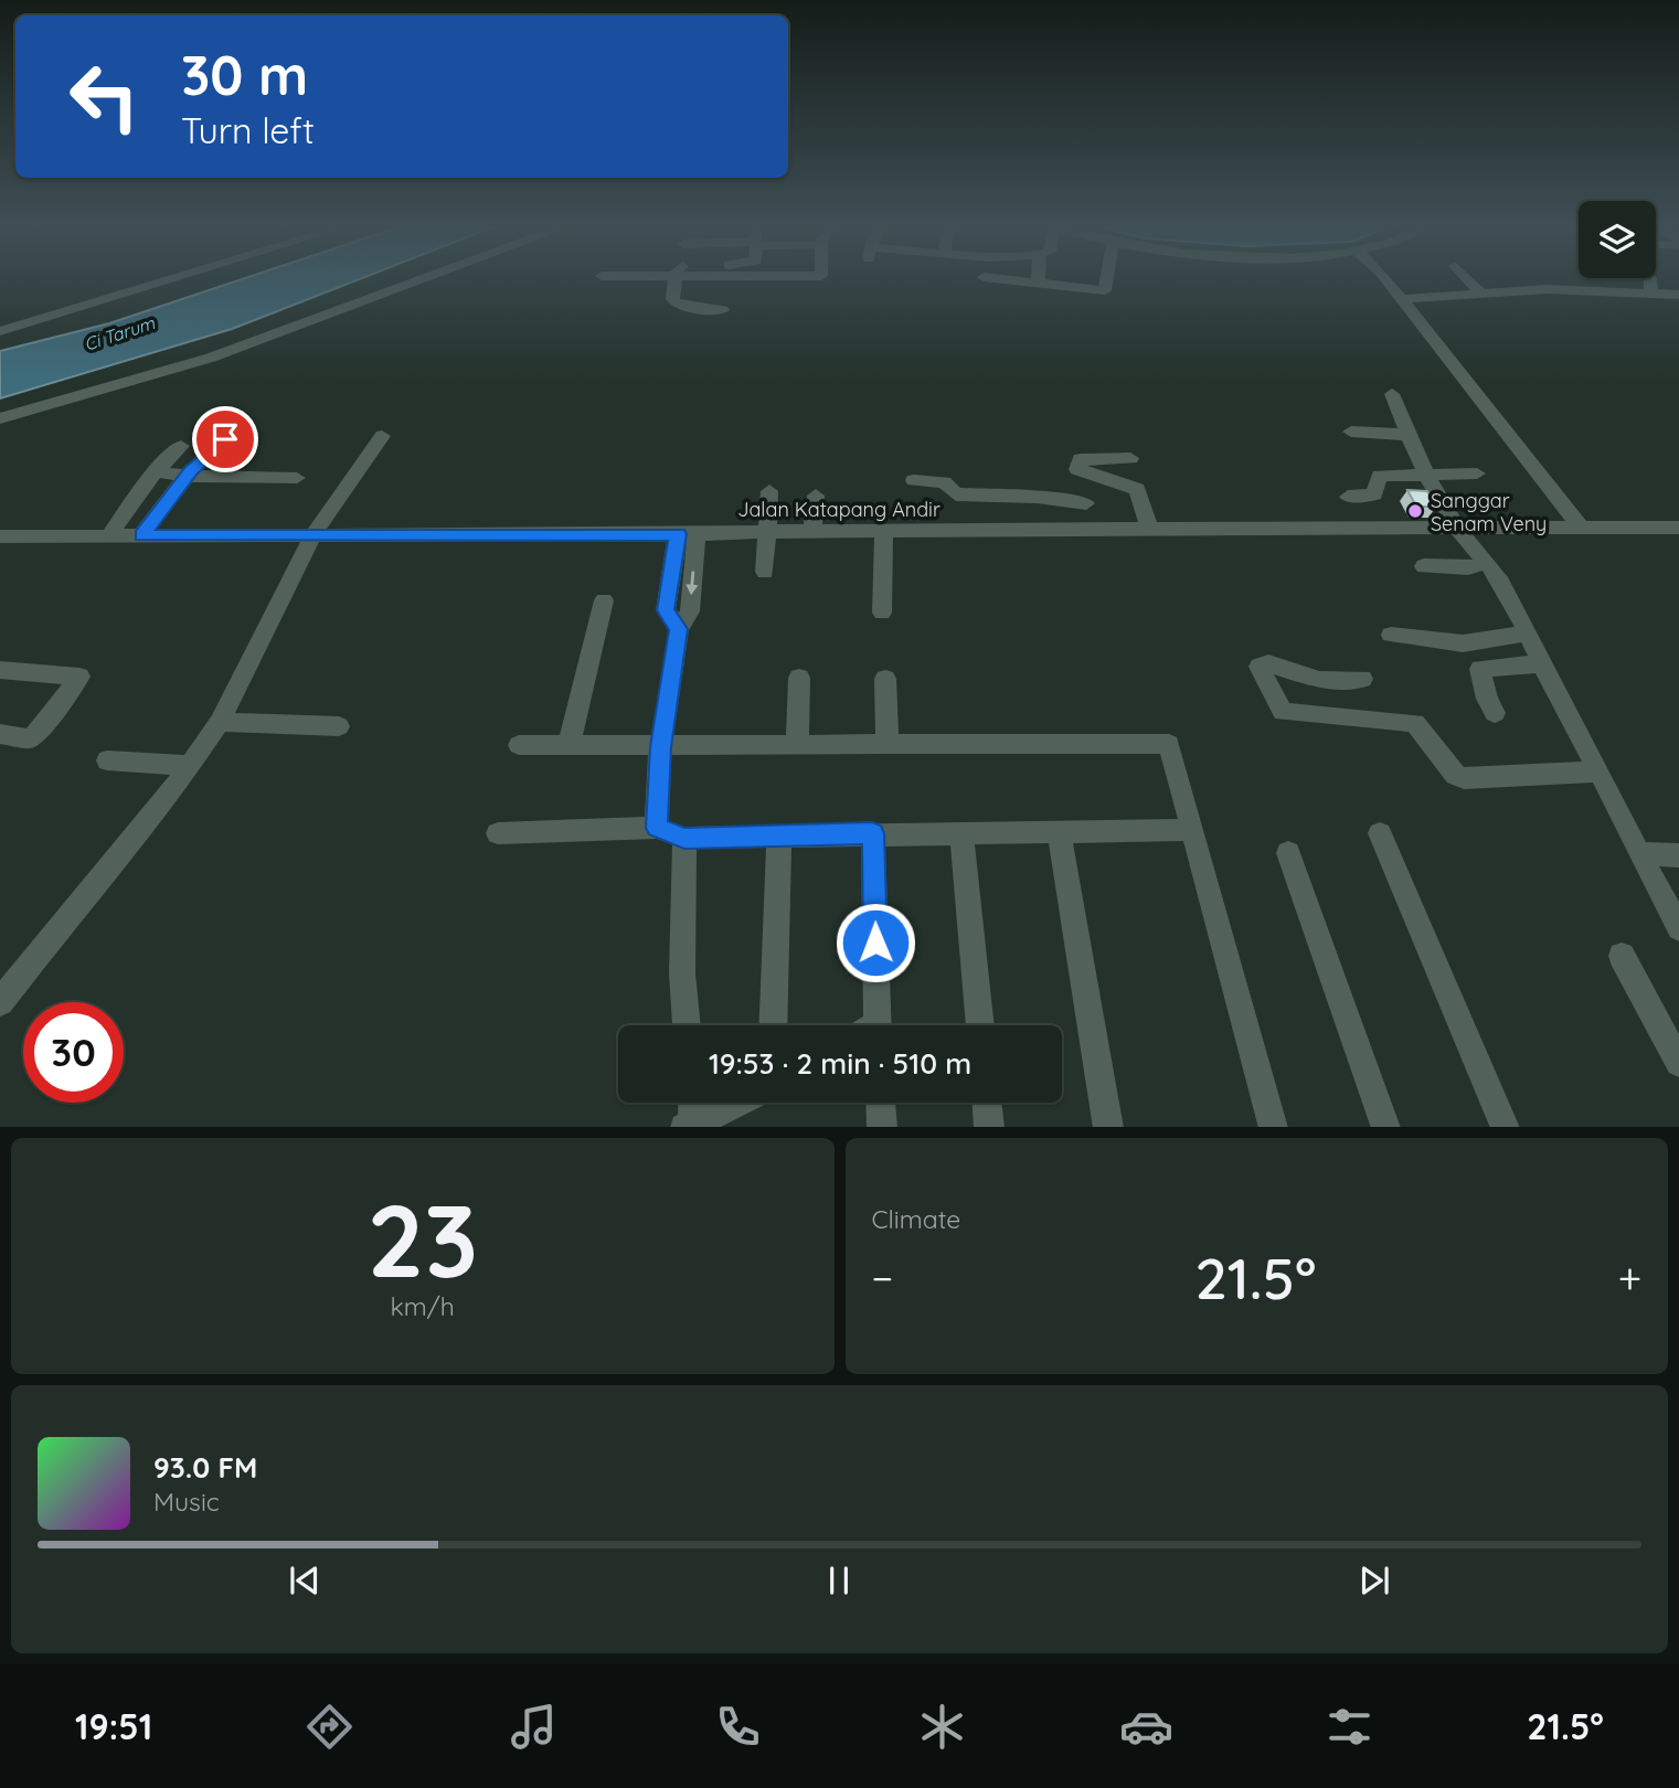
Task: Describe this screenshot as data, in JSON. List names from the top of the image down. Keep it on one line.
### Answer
{"streets":{"street":["Jalan Katapang Andir"]},"water":["Ci Tarum"],"places":["Sanggar Senam Veny"],"page":{"turn":["30 m","Turn left"],"limit":"30","trip":"19:53 · 2 min · 510 m","tile":[["23","km/h"],"Climate"],"heat":["−","21.5°","+"],"song":["93.0 FM","Music"],"tabs":["19:51","21.5°"]}}
